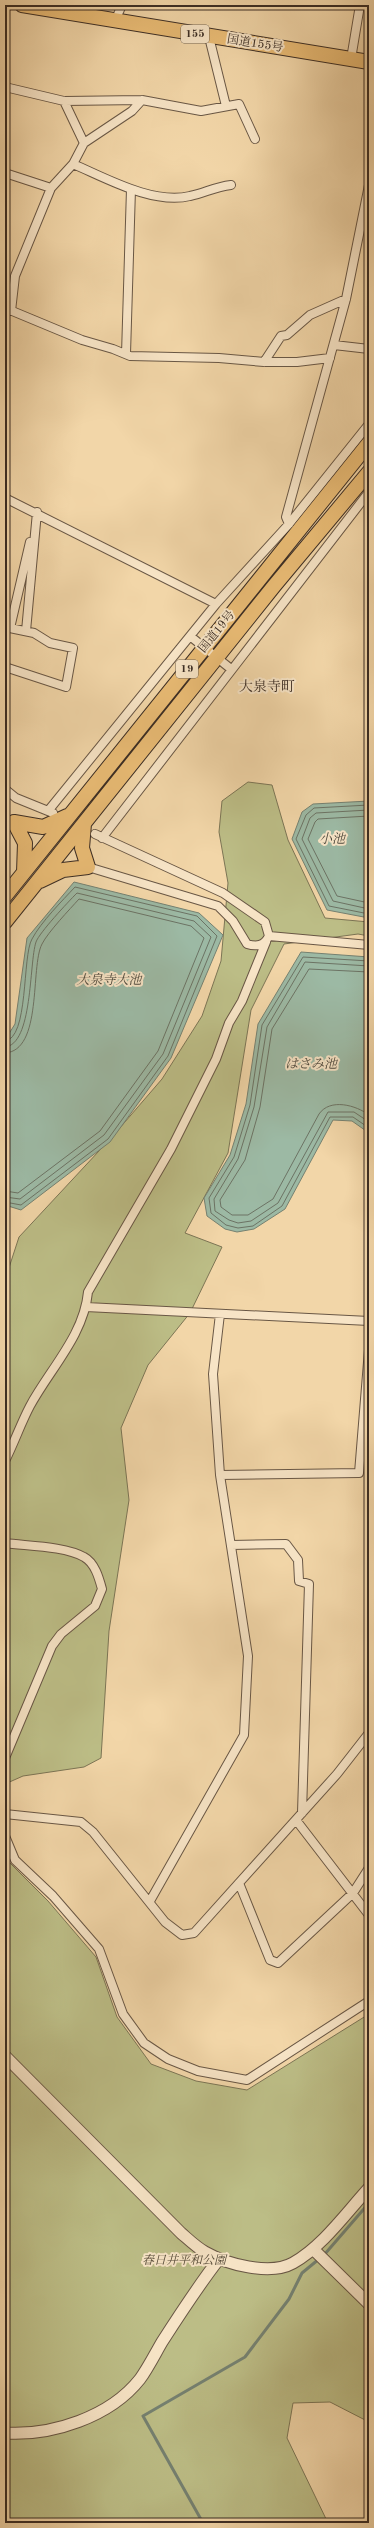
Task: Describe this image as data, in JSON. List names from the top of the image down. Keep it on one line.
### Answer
{"streets":{"highway":["155","国道155号","国道19号","19"]},"districts":["大泉寺町"],"water":["小池","大泉寺大池","はさみ池"],"parks":["春日井平和公園"]}
